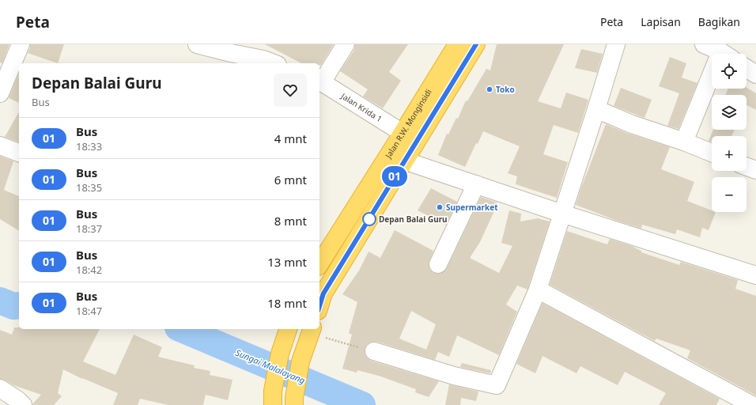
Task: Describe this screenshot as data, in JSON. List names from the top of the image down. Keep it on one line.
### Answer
{"streets":{"highway":["Jalan R.W. Monginsidi"],"street":["Jalan Krida 1"]},"crossings":[["Jalan Krida 1","Jalan R.W. Monginsidi"]],"water":["Sungai Malalayang"],"places":["Toko","Supermarket","Depan Balai Guru"],"lines":["bus line 01"],"page":{"header":"Peta","nav":["Peta","Lapisan","Bagikan"],"on_map":"01","map_buttons":["+","−"],"heading":["Depan Balai Guru","Bus"],"list":[{"mark":"01","name":"Bus","note":"18:33","value":"4 mnt"},{"mark":"01","name":"Bus","note":"18:35","value":"6 mnt"},{"mark":"01","name":"Bus","note":"18:37","value":"8 mnt"},{"mark":"01","name":"Bus","note":"18:42","value":"13 mnt"},{"mark":"01","name":"Bus","note":"18:47","value":"18 mnt"}]}}
